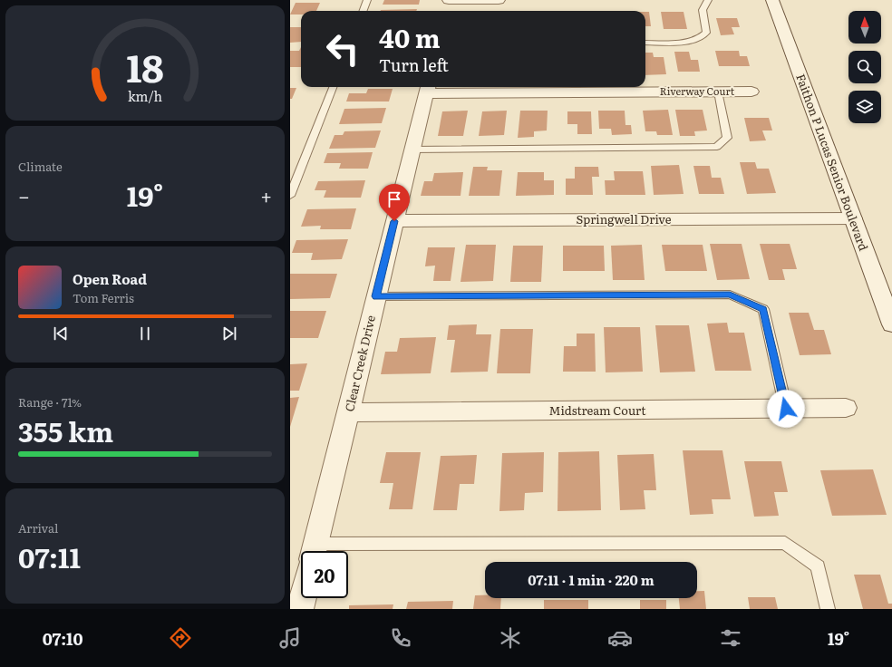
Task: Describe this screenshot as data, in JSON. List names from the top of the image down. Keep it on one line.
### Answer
{"streets":{"street":["Riverway Court","Faithon P Lucas Senior Boulevard","Springwell Drive","Clear Creek Drive","Midstream Court"]},"crossings":[["Riverway Court","Clear Creek Drive"],["Faithon P Lucas Senior Boulevard","Springwell Drive"],["Springwell Drive","Clear Creek Drive"],["Clear Creek Drive","Midstream Court"]],"north":"top","page":{"turn":["40 m","Turn left"],"tile":["Climate",["Range · 71%","355 km"],["Arrival","07:11"]],"heat":["−","19°","+"],"song":["Open Road","Tom Ferris"],"limit":"20","trip":"07:11 · 1 min · 220 m","tabs":["07:10","19°"],"gauge":["18","km/h"]}}
